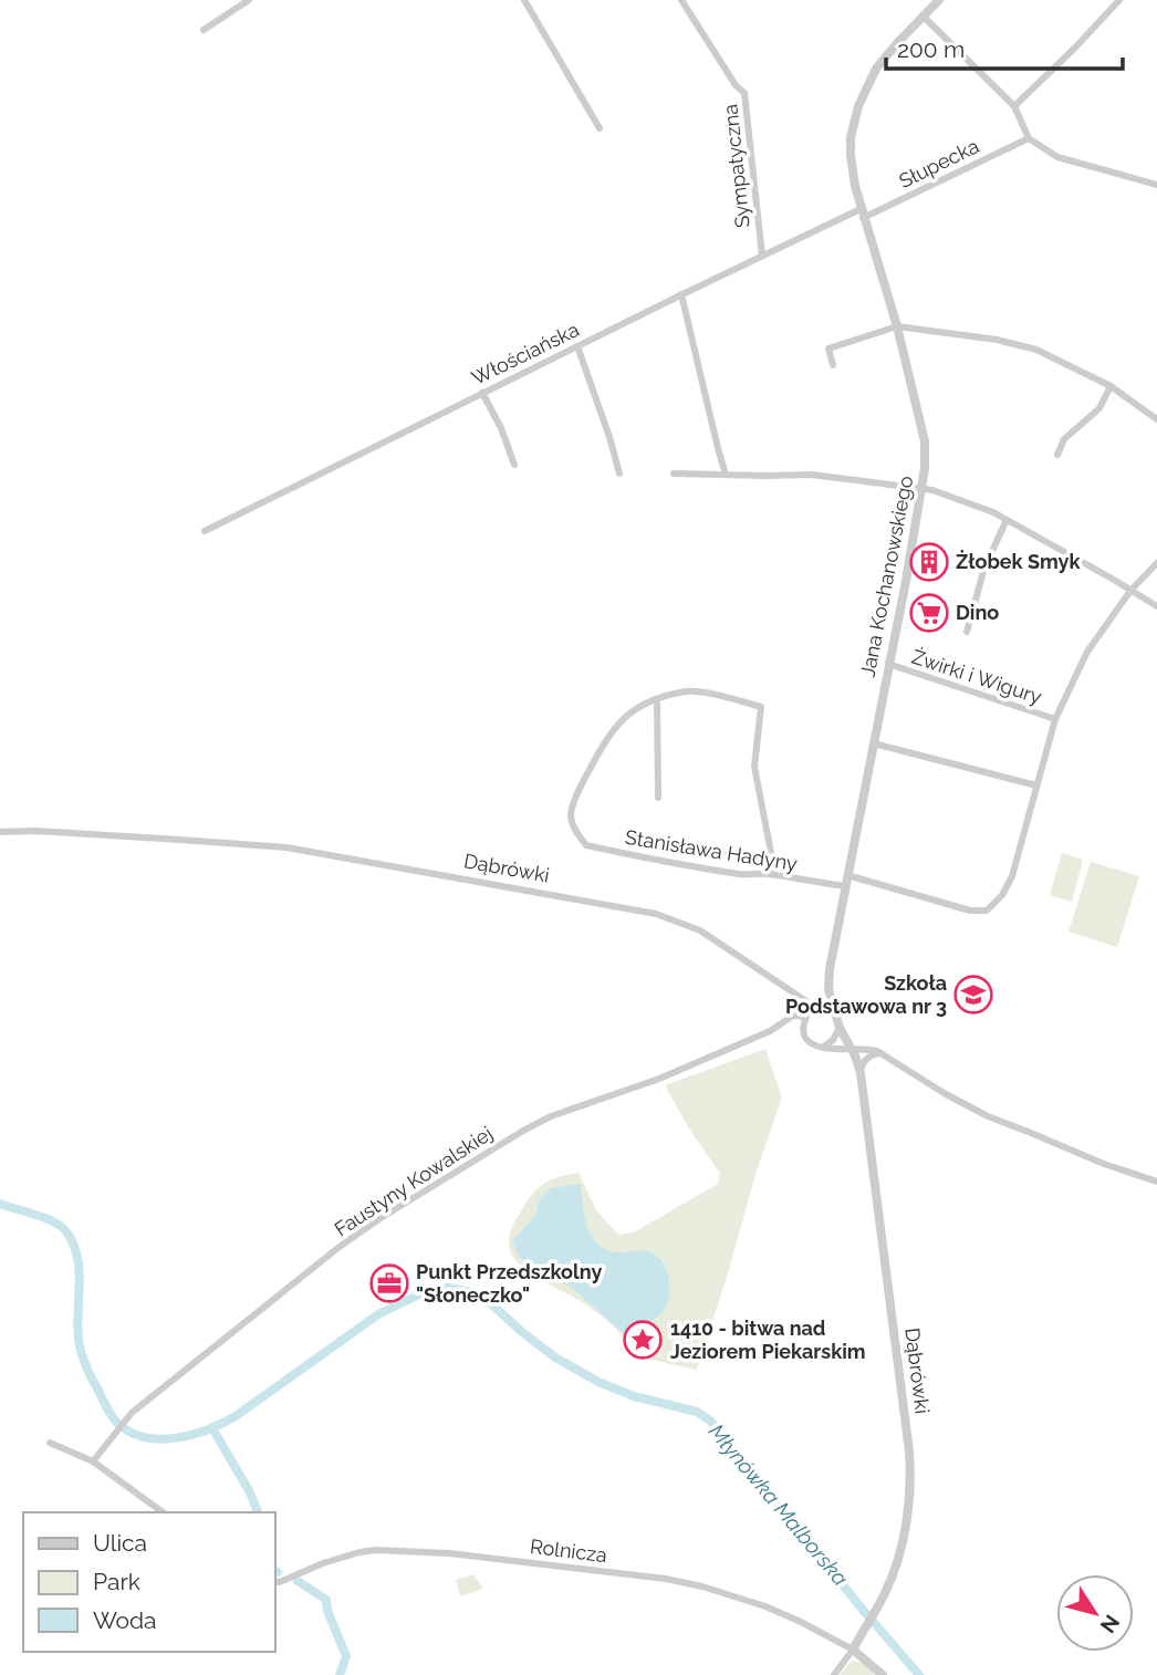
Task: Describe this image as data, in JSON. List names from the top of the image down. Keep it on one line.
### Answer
{"streets":{"street":["Słupecka","Sympatyczna","Włościańska","Jana Kochanowskiego","Żwirki i Wigury","Stanisława Hadyny","Dąbrówki","Faustyny Kowalskiej","Rolnicza"]},"crossings":[["Słupecka","Włościańska"],["Słupecka","Jana Kochanowskiego"],["Sympatyczna","Włościańska"],["Włościańska","Jana Kochanowskiego"],["Jana Kochanowskiego","Żwirki i Wigury"],["Jana Kochanowskiego","Stanisława Hadyny"],["Jana Kochanowskiego","Dąbrówki"],["Dąbrówki","Faustyny Kowalskiej"],["Dąbrówki","Rolnicza"]],"water":["Młynówka Malborska"],"places":{"building":["Żłobek Smyk"],"supermarket":["Dino"],"school or university":["Szkoła Podstawowa nr 3"],"office":["Punkt Przedszkolny \"Słoneczko\""],"place":["1410 - bitwa nad Jeziorem Piekarskim"]},"legend":["Ulica","Park","Woda"],"scale_bar":"200 m","north":"bottom right"}
